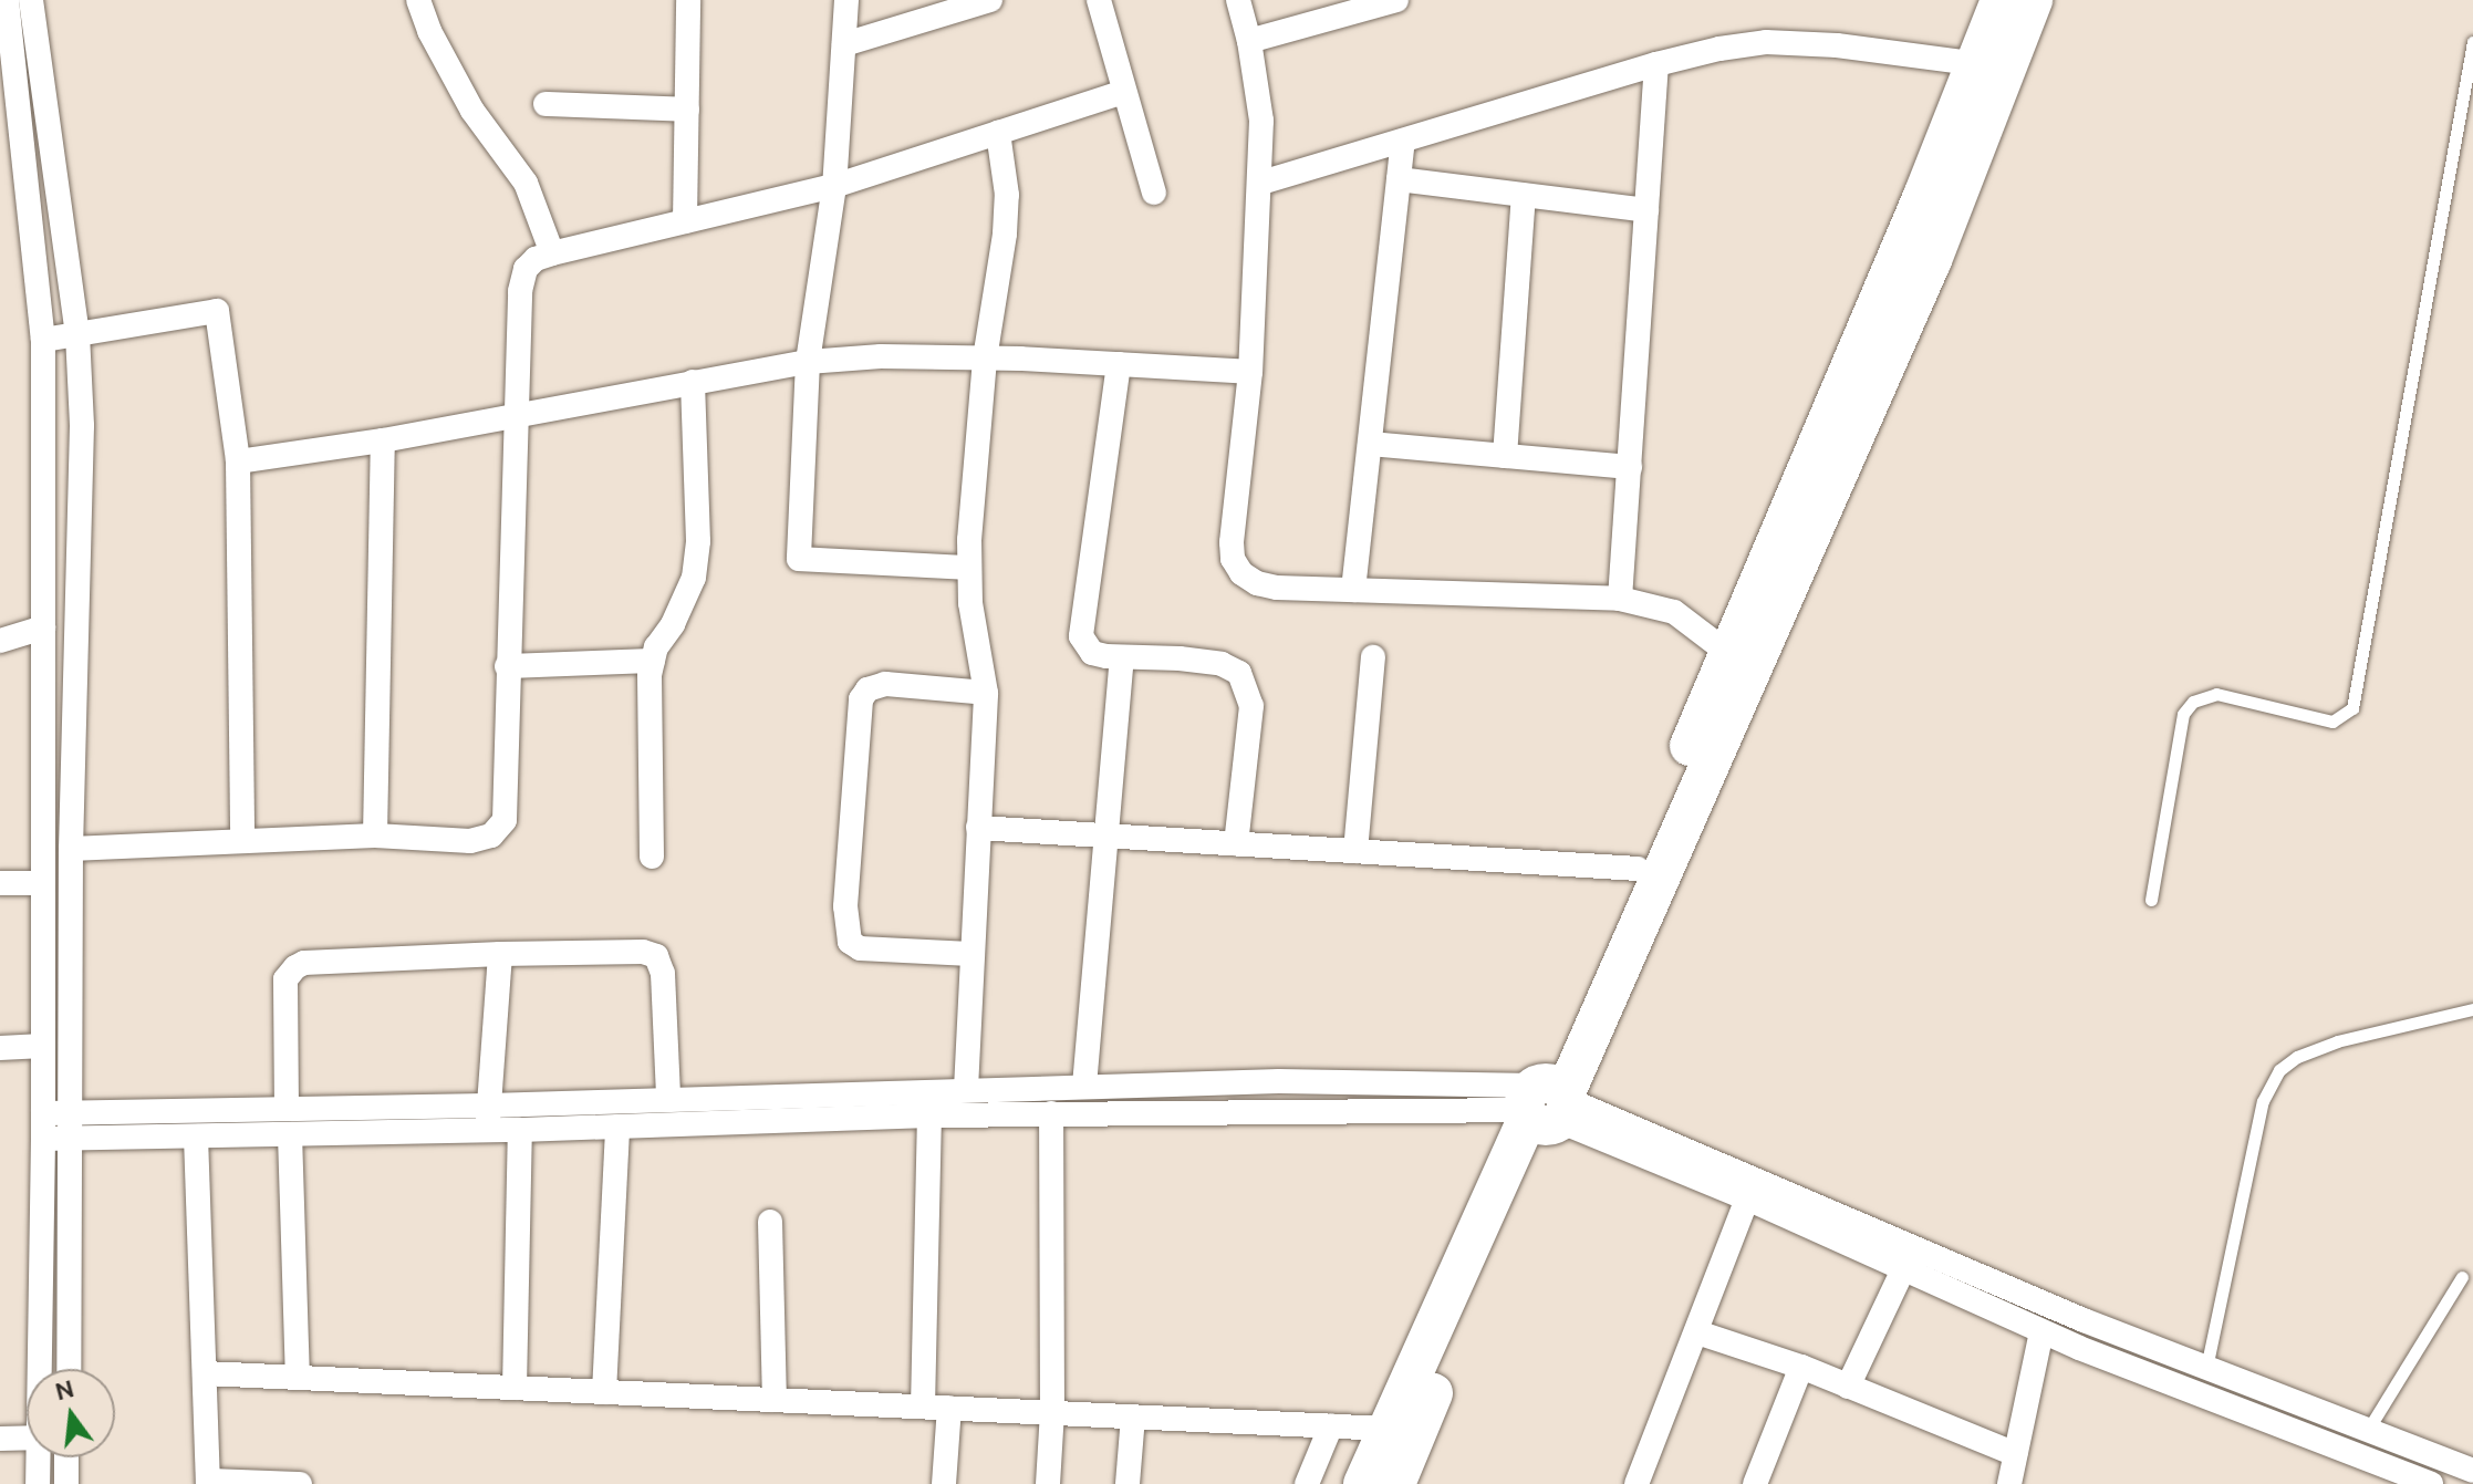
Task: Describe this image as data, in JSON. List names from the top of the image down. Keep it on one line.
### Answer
{"north":"top"}
